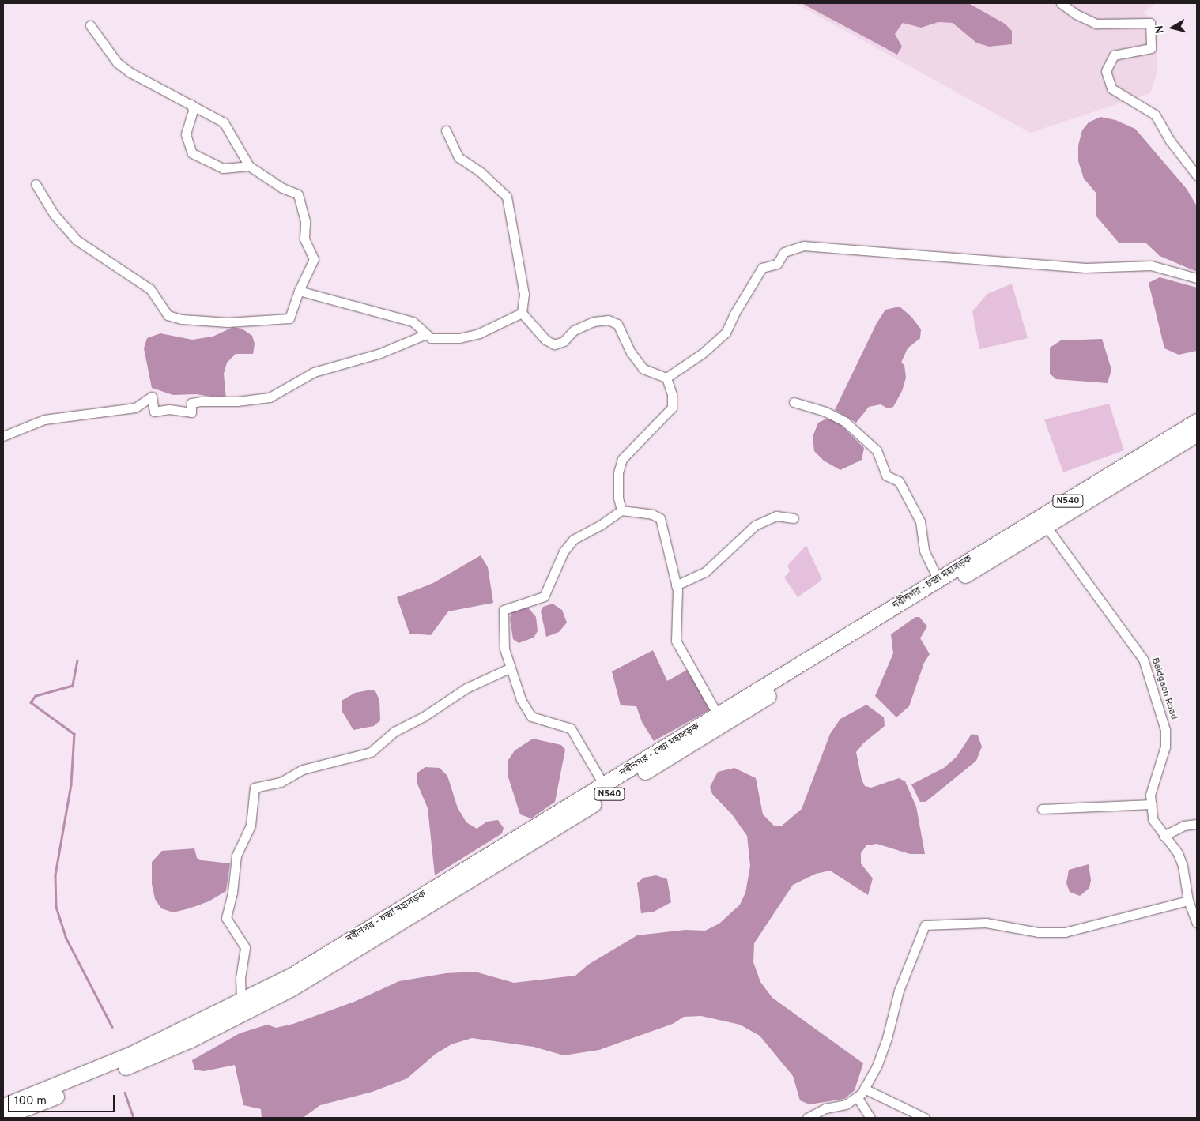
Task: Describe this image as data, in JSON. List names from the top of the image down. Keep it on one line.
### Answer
{"streets":{"highway":["N540","নবীনগর - চন্দ্রা মহাসড়ক"],"street":["Baidgaon Road"]},"crossings":[["নবীনগর - চন্দ্রা মহাসড়ক","Baidgaon Road"]],"scale_bar":"100 m","north":"left"}
